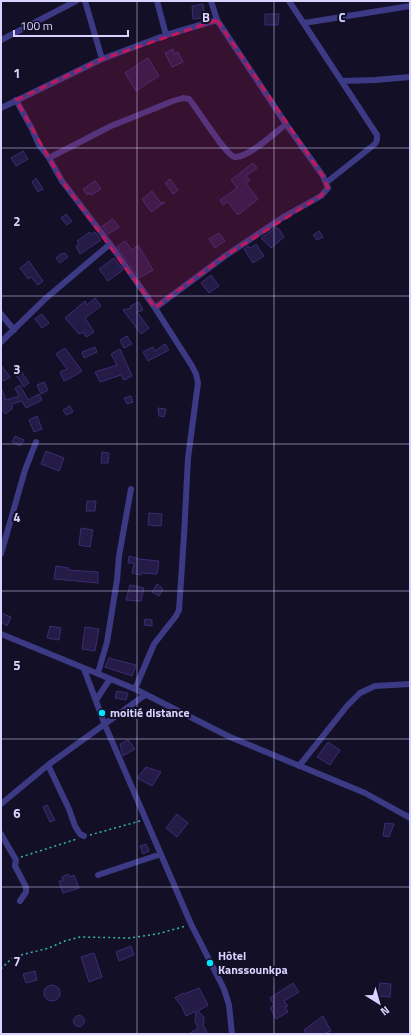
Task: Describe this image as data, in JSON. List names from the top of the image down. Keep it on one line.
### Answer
{"places":["moitié distance","Hôtel Kanssounkpa"],"scale_bar":"100 m","north":"bottom right","grid":{"columns":["B","C"],"rows":["1","2","3","4","5","6","7"]}}
